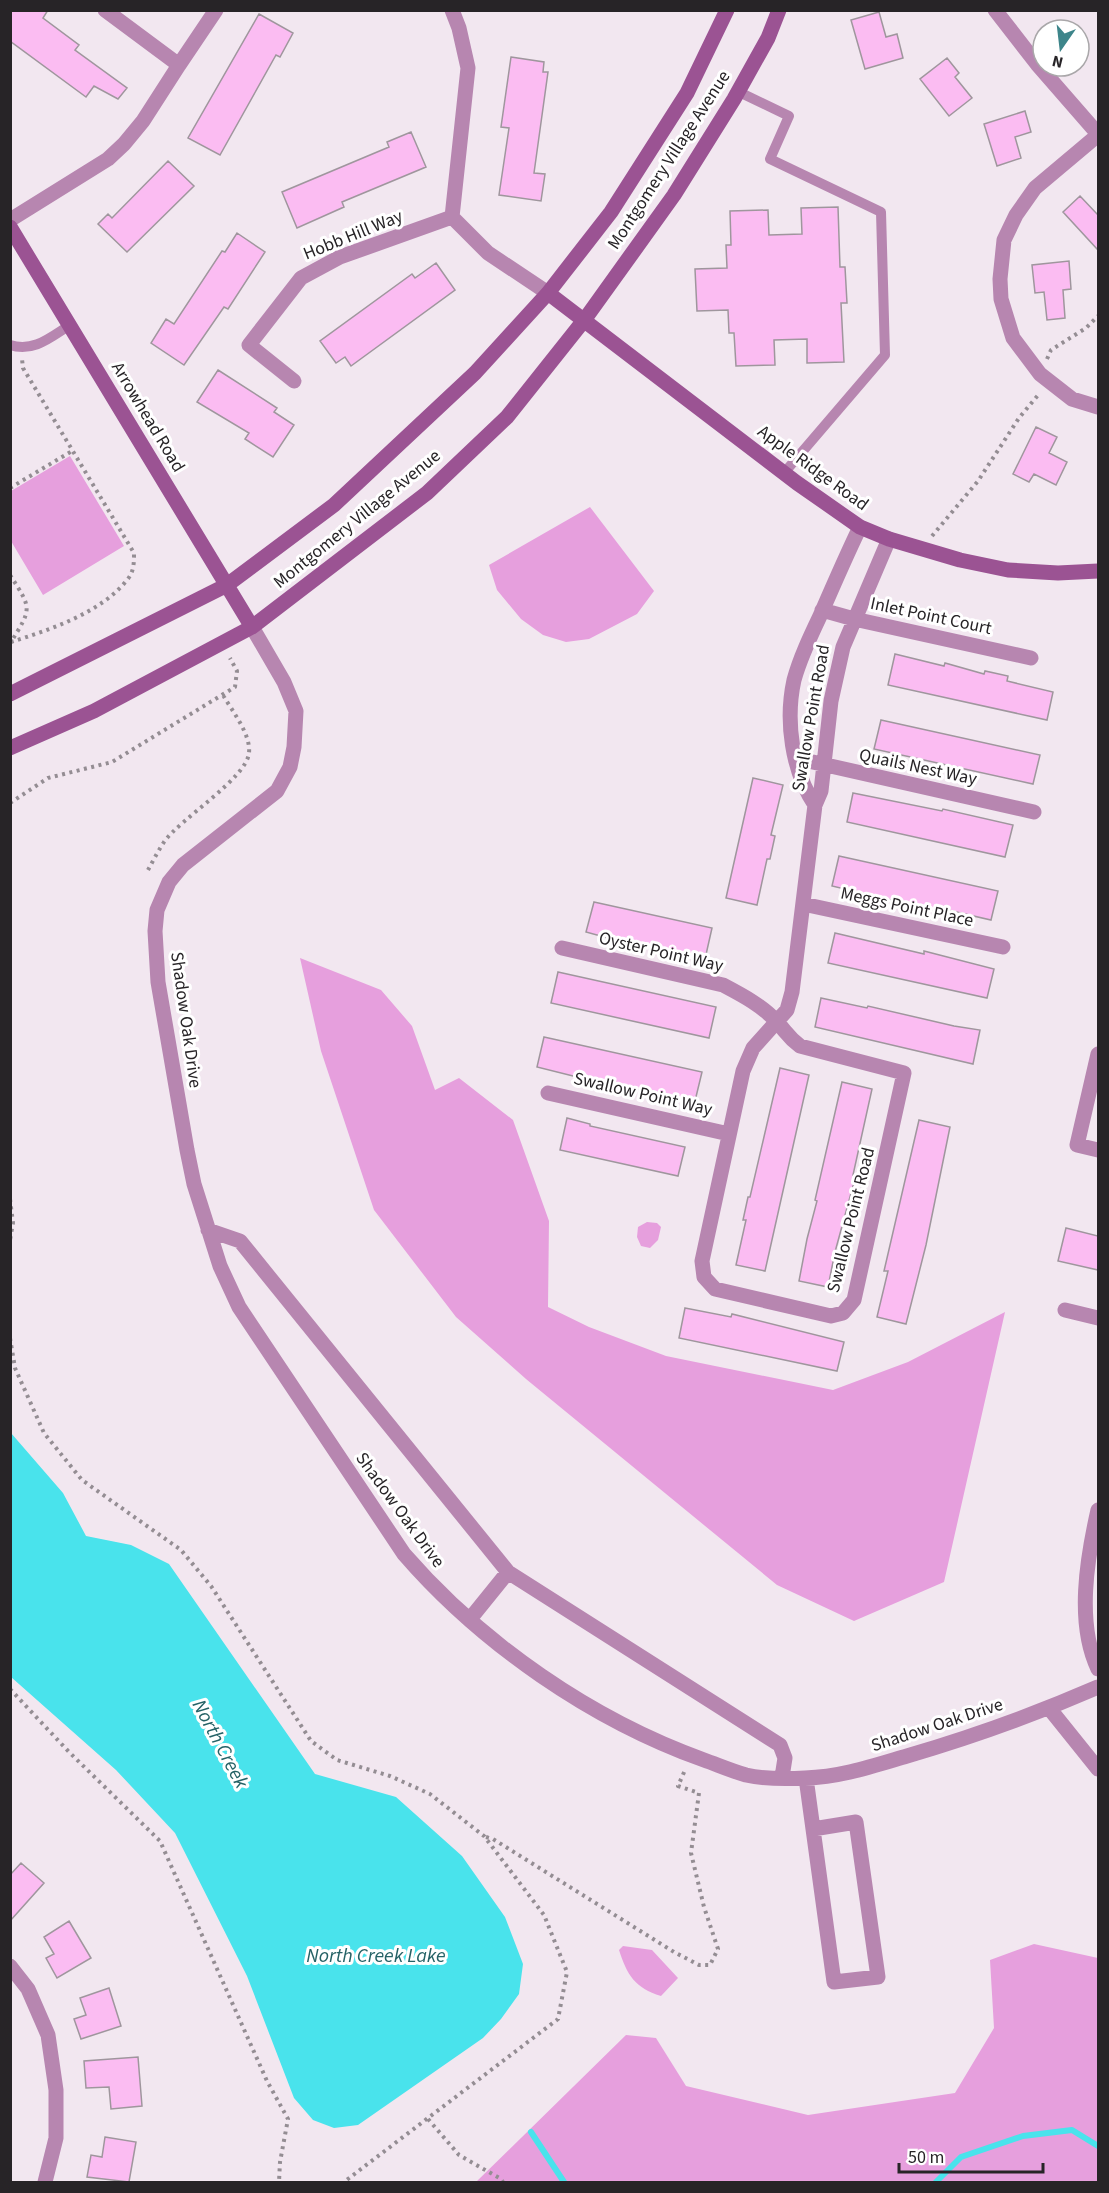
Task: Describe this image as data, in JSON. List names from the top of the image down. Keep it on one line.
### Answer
{"streets":{"main road":["Montgomery Village Avenue","Arrowhead Road","Apple Ridge Road"],"street":["Hobb Hill Way","Inlet Point Court","Swallow Point Road","Quails Nest Way","Meggs Point Place","Oyster Point Way","Shadow Oak Drive","Swallow Point Way"]},"crossings":[["Montgomery Village Avenue","Arrowhead Road"],["Montgomery Village Avenue","Apple Ridge Road"],["Montgomery Village Avenue","Shadow Oak Drive"],["Arrowhead Road","Shadow Oak Drive"],["Apple Ridge Road","Swallow Point Road"],["Inlet Point Court","Swallow Point Road"],["Swallow Point Road","Quails Nest Way"],["Swallow Point Road","Meggs Point Place"],["Swallow Point Road","Oyster Point Way"],["Swallow Point Road","Swallow Point Way"]],"water":["North Creek","North Creek Lake"],"scale_bar":"50 m","north":"bottom"}
